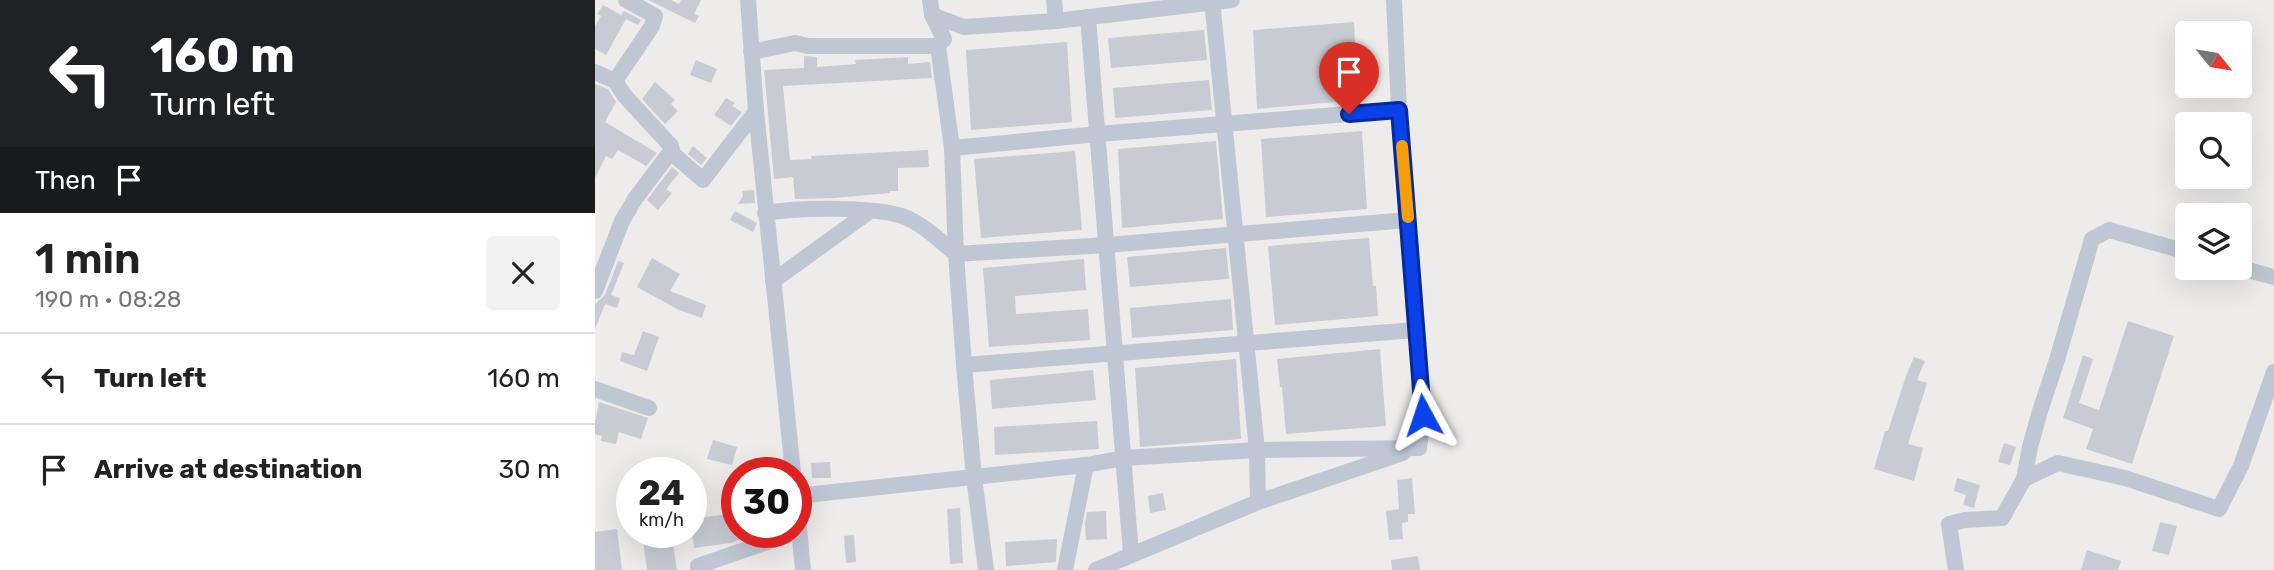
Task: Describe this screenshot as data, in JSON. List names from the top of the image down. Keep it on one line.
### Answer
{"north":"bottom right","page":{"turn":["160 m","Turn left"],"then":"Then","heading":["1 min","190 m · 08:28"],"list":[{"name":"Turn left","value":"160 m"},{"name":"Arrive at destination","value":"30 m"}],"speed":"24 km/h","limit":"30"}}
